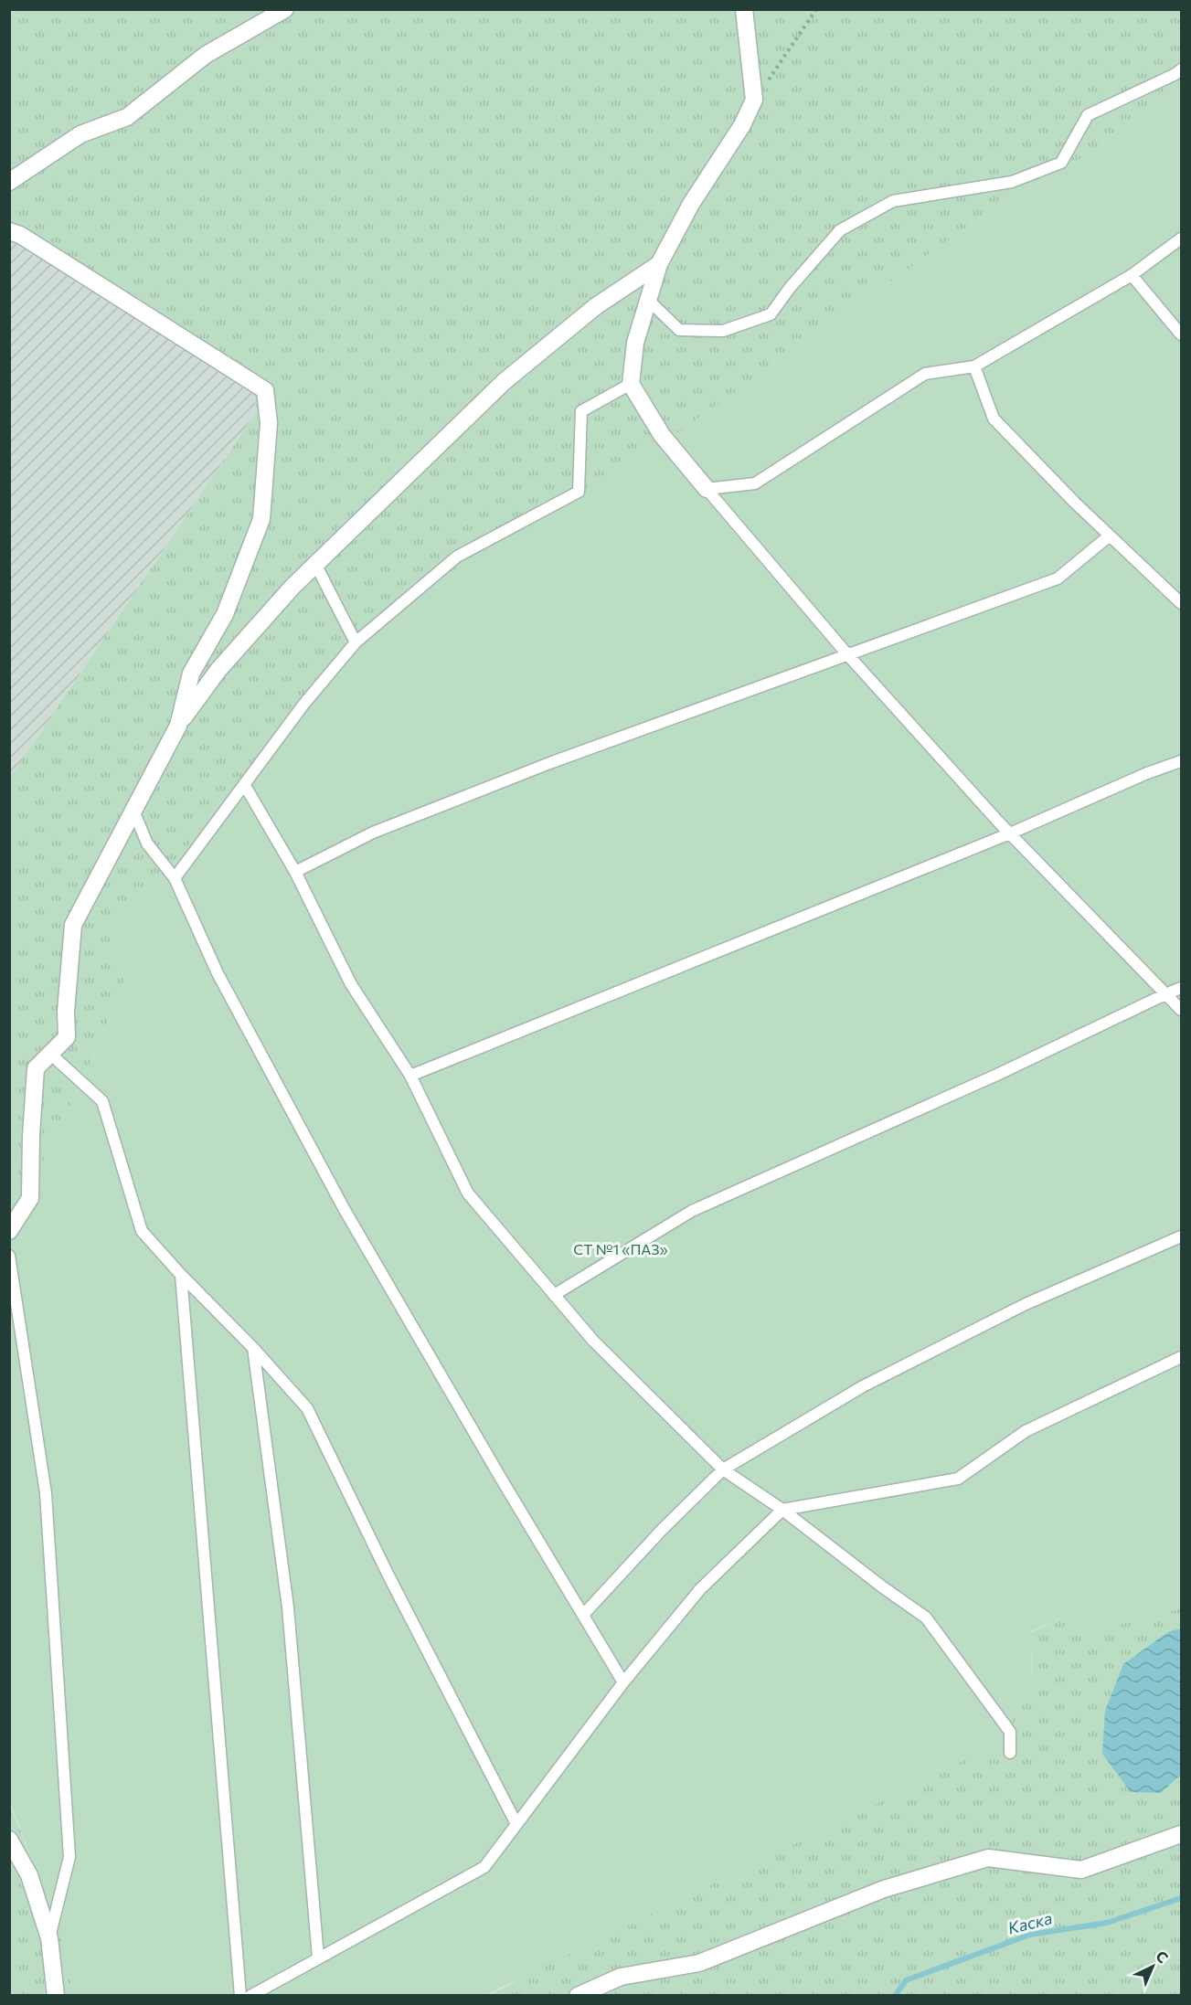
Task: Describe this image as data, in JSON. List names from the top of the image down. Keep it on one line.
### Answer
{"water":["Каска"],"parks":["СТ №1 «ПАЗ»"],"north":"top right"}
